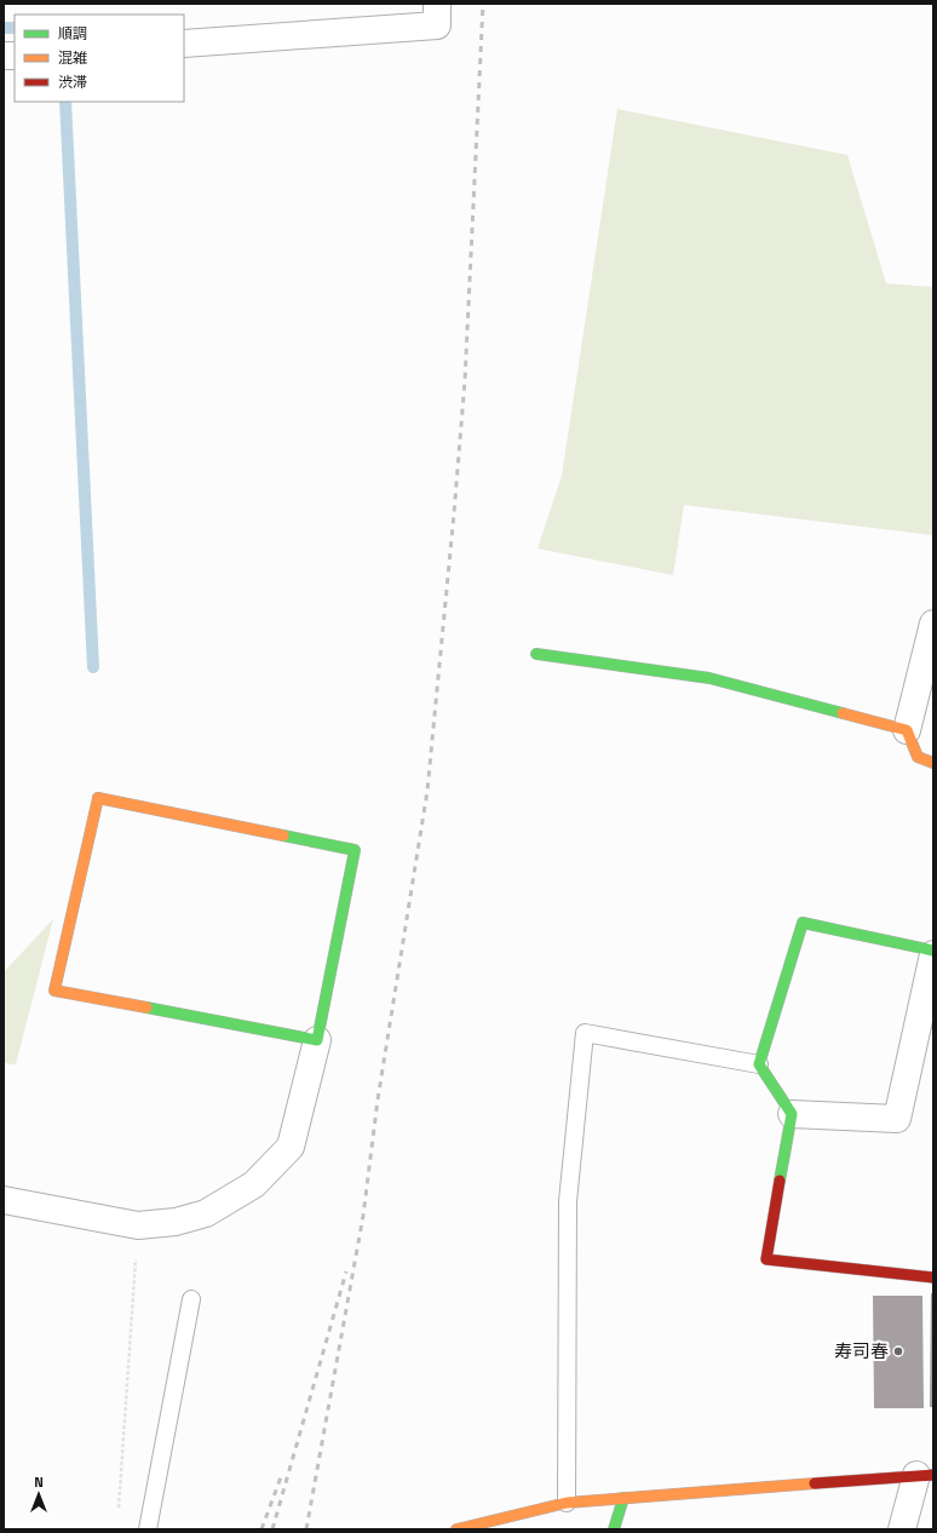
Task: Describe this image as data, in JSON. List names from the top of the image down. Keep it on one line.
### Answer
{"places":["寿司春"],"legend":["順調","混雑","渋滞"],"north":"top"}
